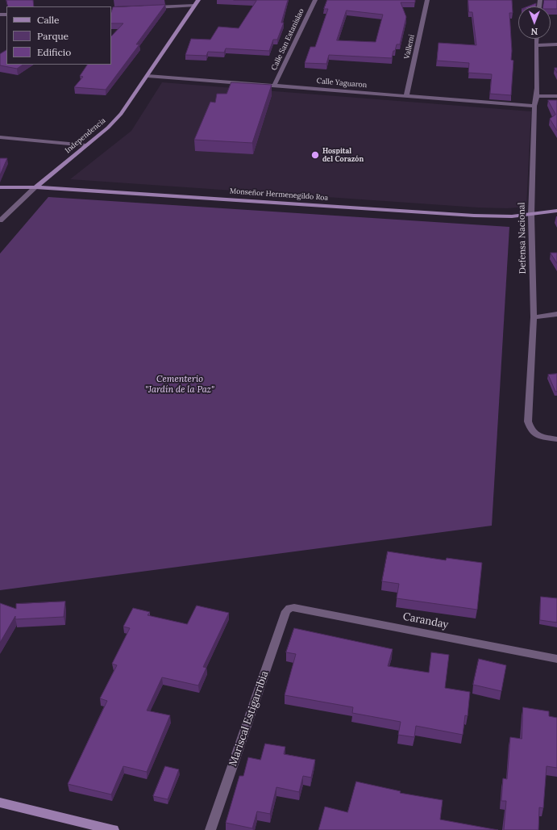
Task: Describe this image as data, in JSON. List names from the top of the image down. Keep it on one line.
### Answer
{"streets":{"street":["Calle San Estanislao","Vallemí","Calle Yaguaron","Independencia","Monseñor Hermenegildo Roa","Defensa Nacional","Caranday","Mariscal Estigarribia"]},"crossings":[["Calle San Estanislao","Calle Yaguaron"],["Vallemí","Calle Yaguaron"],["Calle Yaguaron","Independencia"],["Calle Yaguaron","Defensa Nacional"],["Independencia","Monseñor Hermenegildo Roa"],["Monseñor Hermenegildo Roa","Defensa Nacional"],["Caranday","Mariscal Estigarribia"]],"parks":["Cementerio \"Jardín de la Paz\""],"places":["Hospital del Corazón"],"legend":["Calle","Parque","Edificio"],"north":"bottom"}
